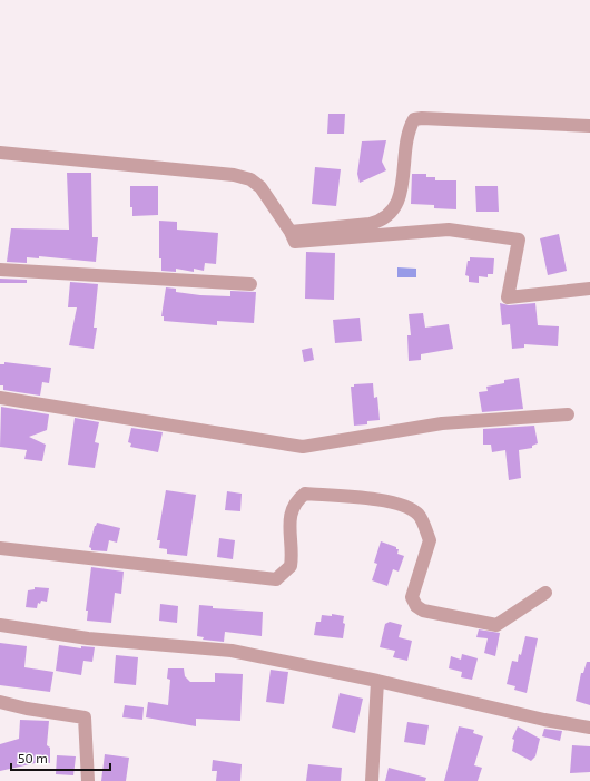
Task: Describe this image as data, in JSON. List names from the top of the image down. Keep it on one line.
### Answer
{"scale_bar":"50 m"}
